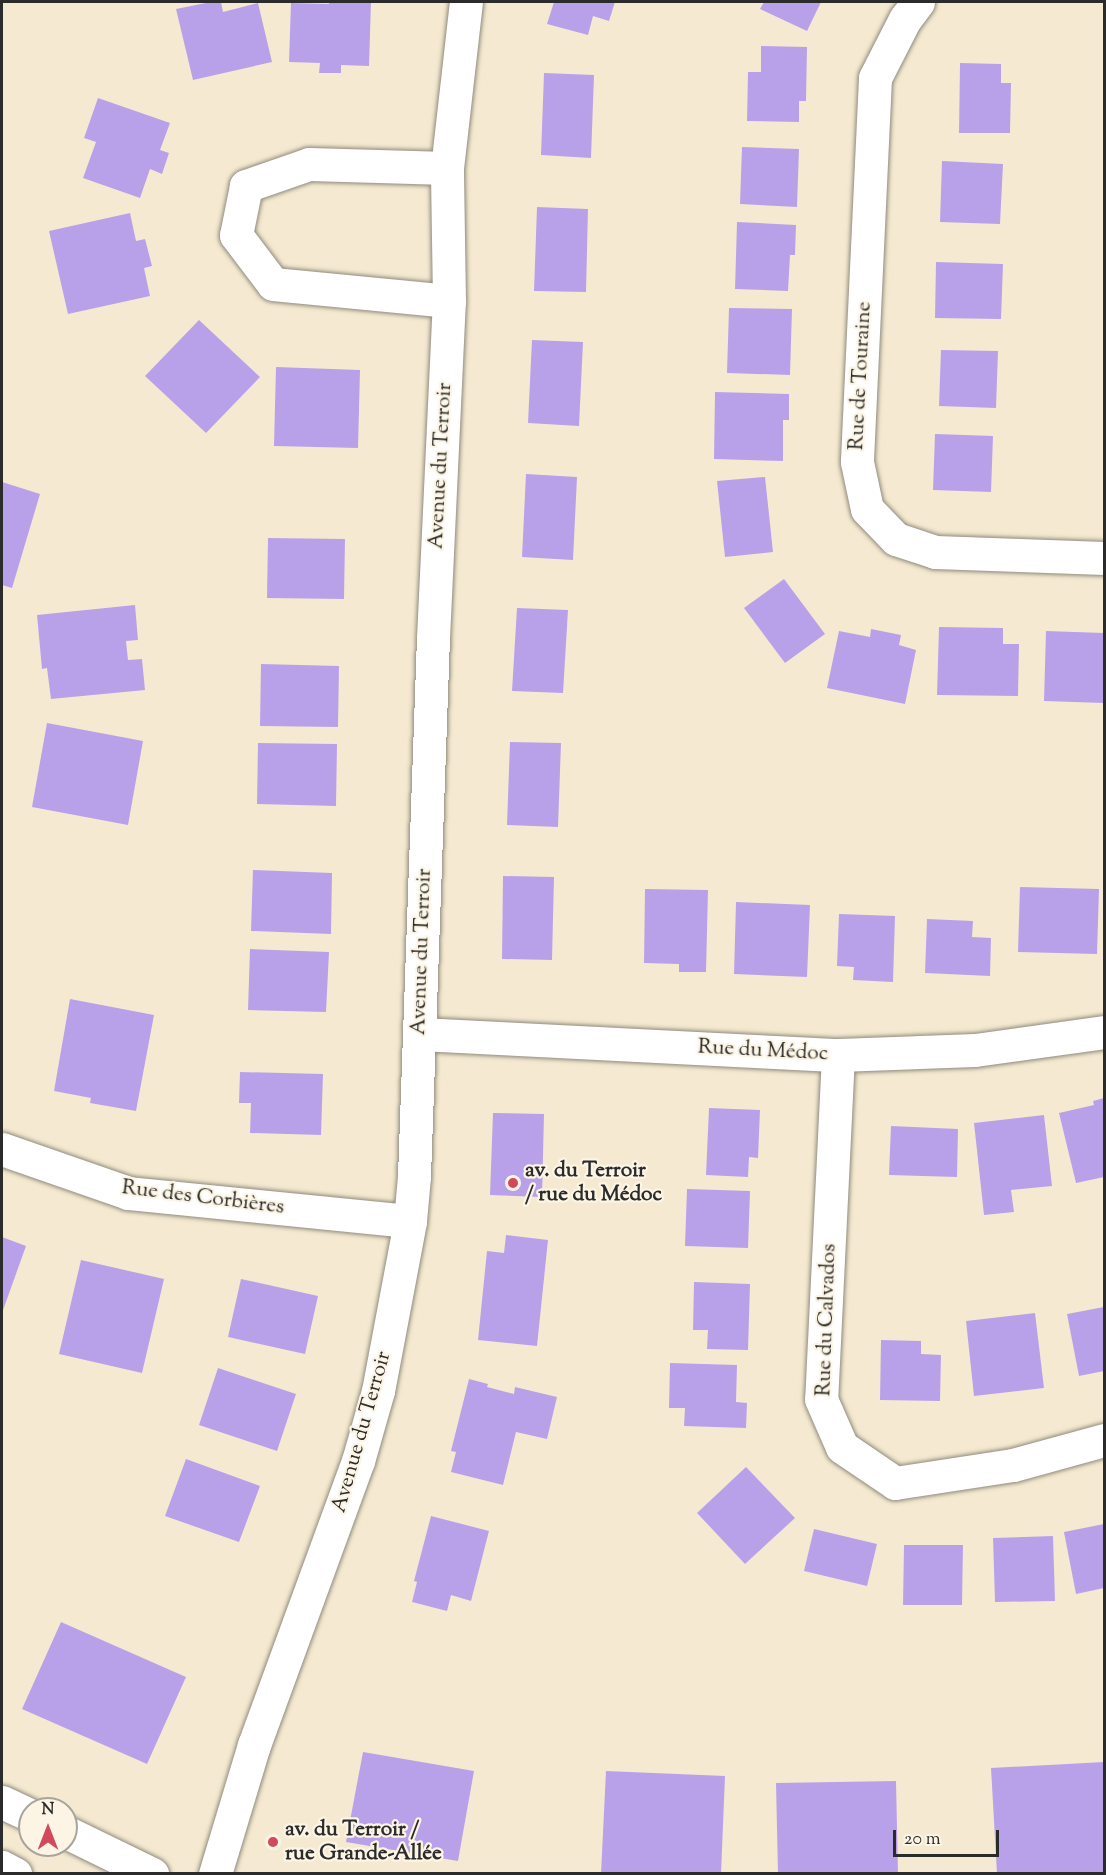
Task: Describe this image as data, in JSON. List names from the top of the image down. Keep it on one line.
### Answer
{"streets":{"street":["Rue de Touraine","Avenue du Terroir","Rue du Médoc","Rue des Corbières","Rue du Calvados"]},"crossings":[["Avenue du Terroir","Rue du Médoc"],["Avenue du Terroir","Rue des Corbières"],["Rue du Médoc","Rue du Calvados"]],"places":["av. du Terroir / rue du Médoc","av. du Terroir / rue Grande-Allée"],"scale_bar":"20 m","north":"top"}
